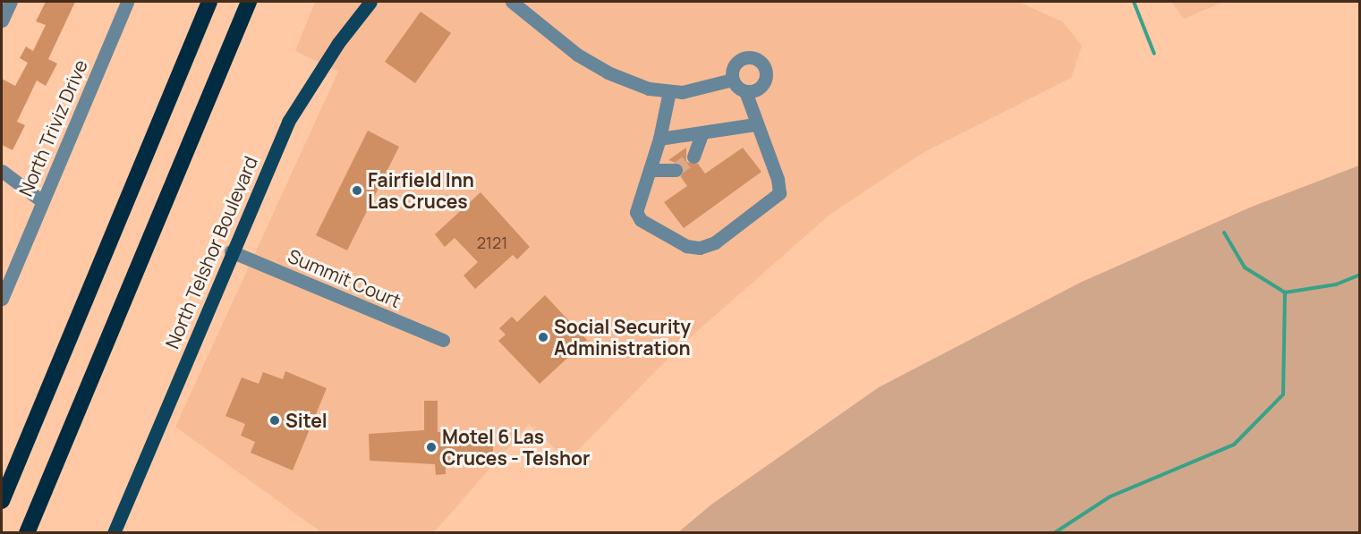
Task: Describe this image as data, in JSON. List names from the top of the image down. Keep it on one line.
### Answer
{"streets":{"main road":["North Telshor Boulevard"],"street":["North Triviz Drive","Summit Court"]},"crossings":[["North Telshor Boulevard","Summit Court"]],"places":["Fairfield Inn Las Cruces","Social Security Administration","Sitel","Motel 6 Las Cruces - Telshor"],"house_numbers":["2121"]}
